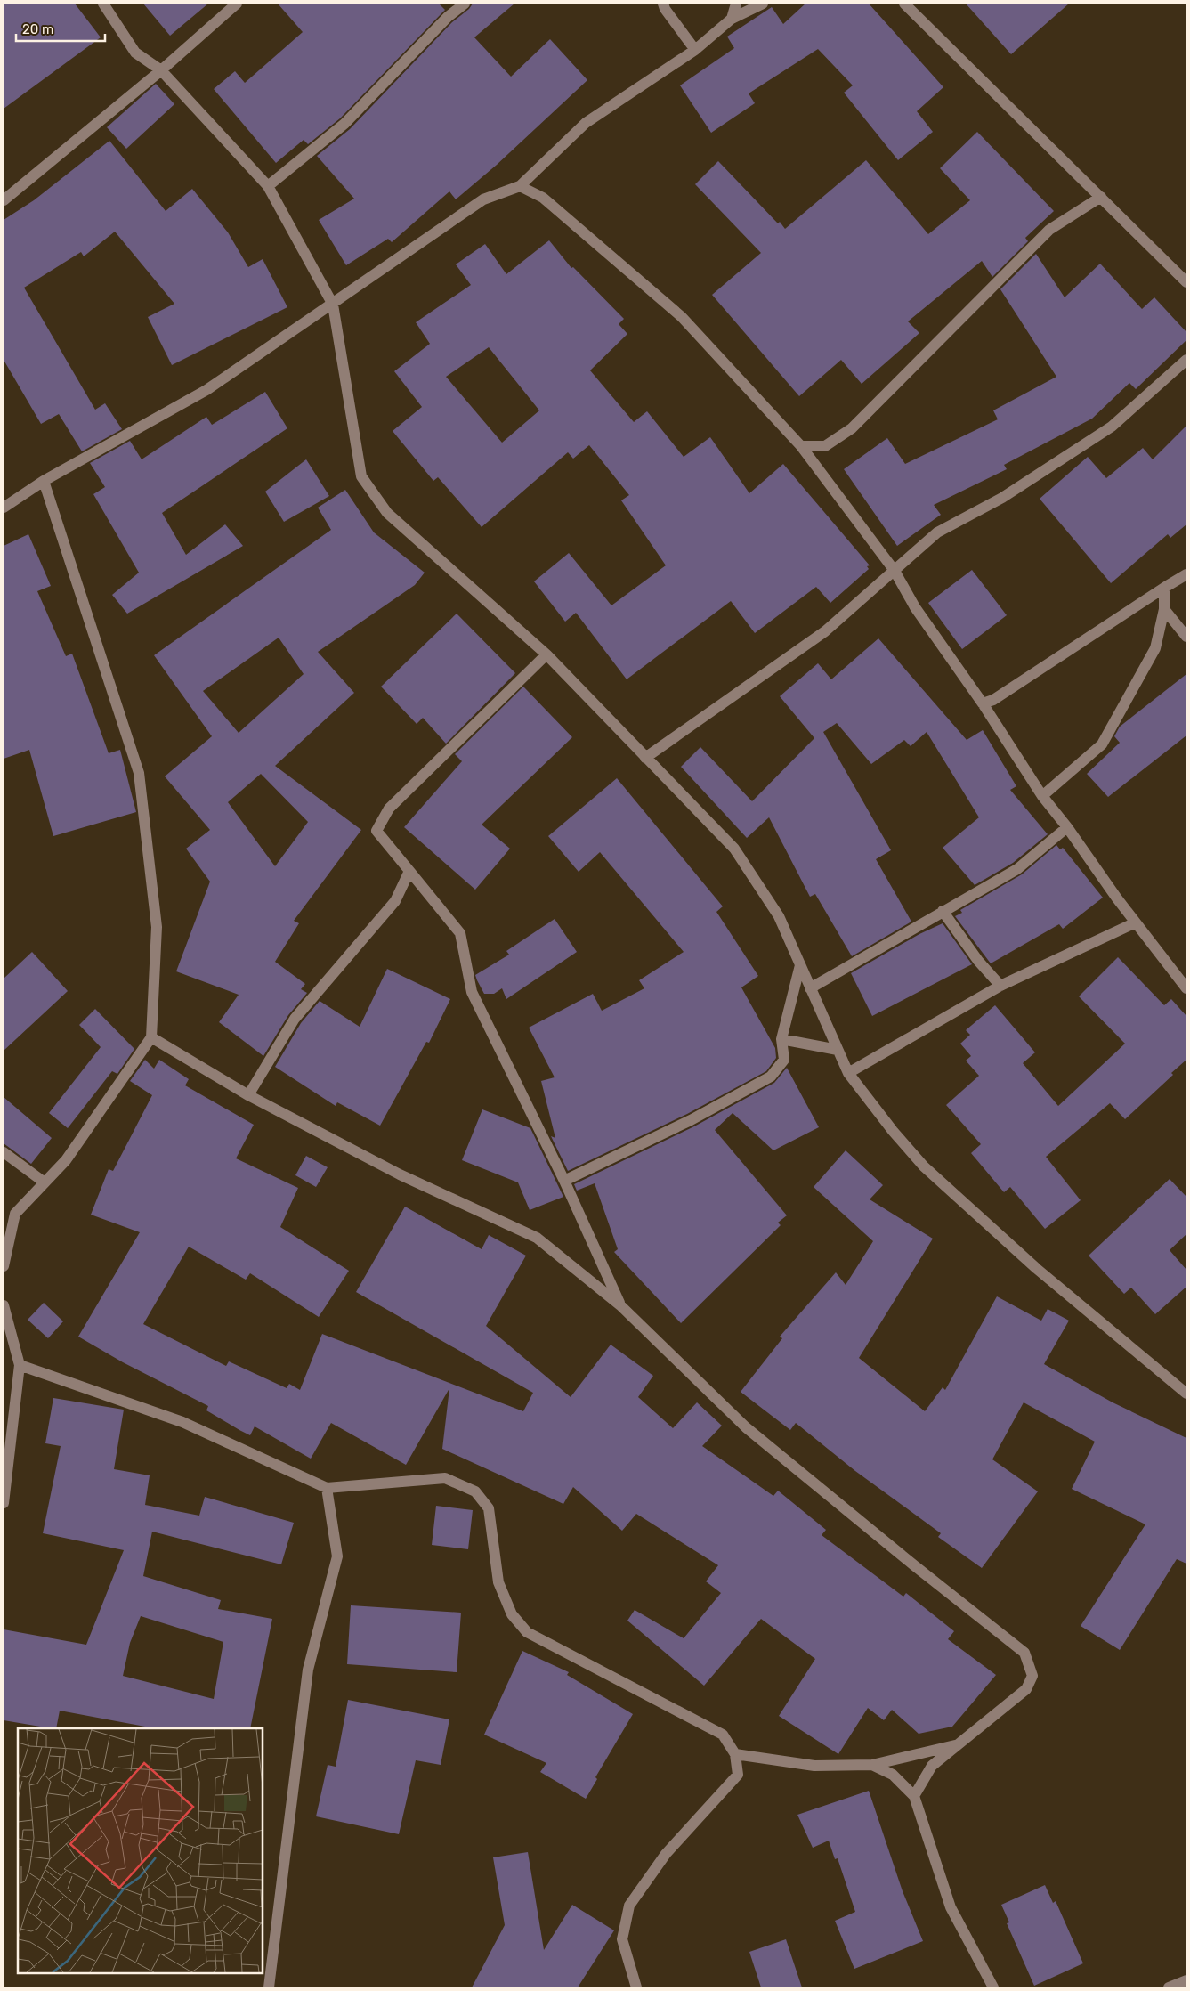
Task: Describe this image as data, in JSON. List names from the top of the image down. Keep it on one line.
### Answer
{"scale_bar":"20 m"}
